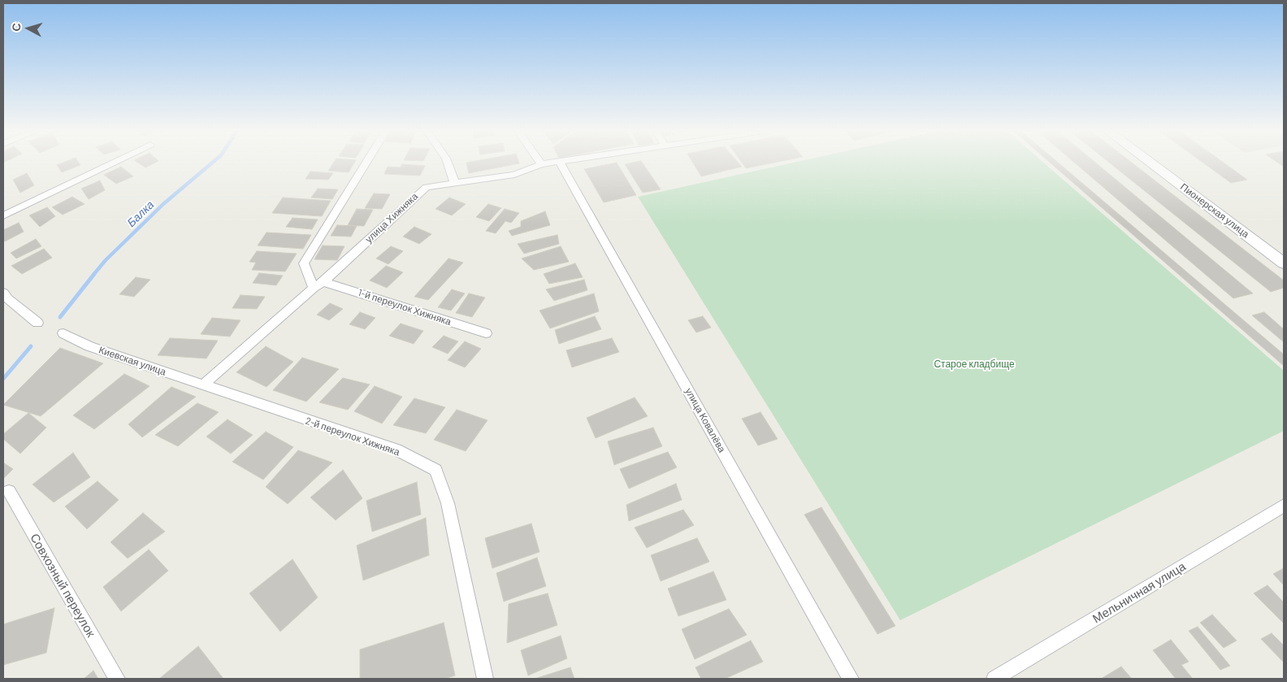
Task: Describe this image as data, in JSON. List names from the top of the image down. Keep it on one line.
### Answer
{"streets":{"street":["Пионерская улица","улица Хижняка","1-й переулок Хижняка","Киевская улица","улица Ковалёва","2-й переулок Хижняка","Совхозный переулок","Мельничная улица"]},"crossings":[["улица Хижняка","1-й переулок Хижняка"],["улица Хижняка","Киевская улица"],["улица Хижняка","улица Ковалёва"],["улица Хижняка","2-й переулок Хижняка"],["Киевская улица","2-й переулок Хижняка"]],"water":["Балка"],"parks":["Старое кладбище"],"north":"left"}
